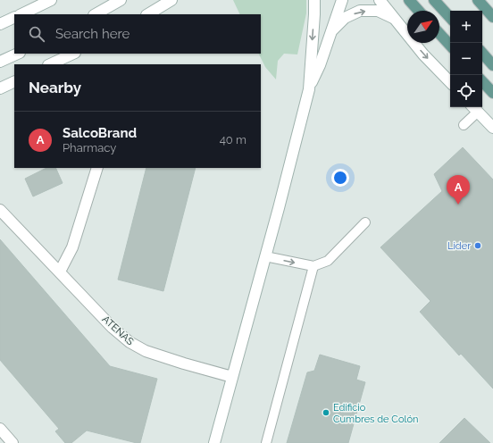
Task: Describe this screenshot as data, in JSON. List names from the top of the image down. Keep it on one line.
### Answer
{"streets":{"main road":["ATENAS"]},"places":["Lider","Edificio Cumbres de Colón"],"north":"top right","page":{"map_buttons":["+","−"],"search":"Search here","heading":"Nearby","list":[{"mark":"A","name":"SalcoBrand","note":"Pharmacy","value":"40 m"}],"pins":"A"}}
